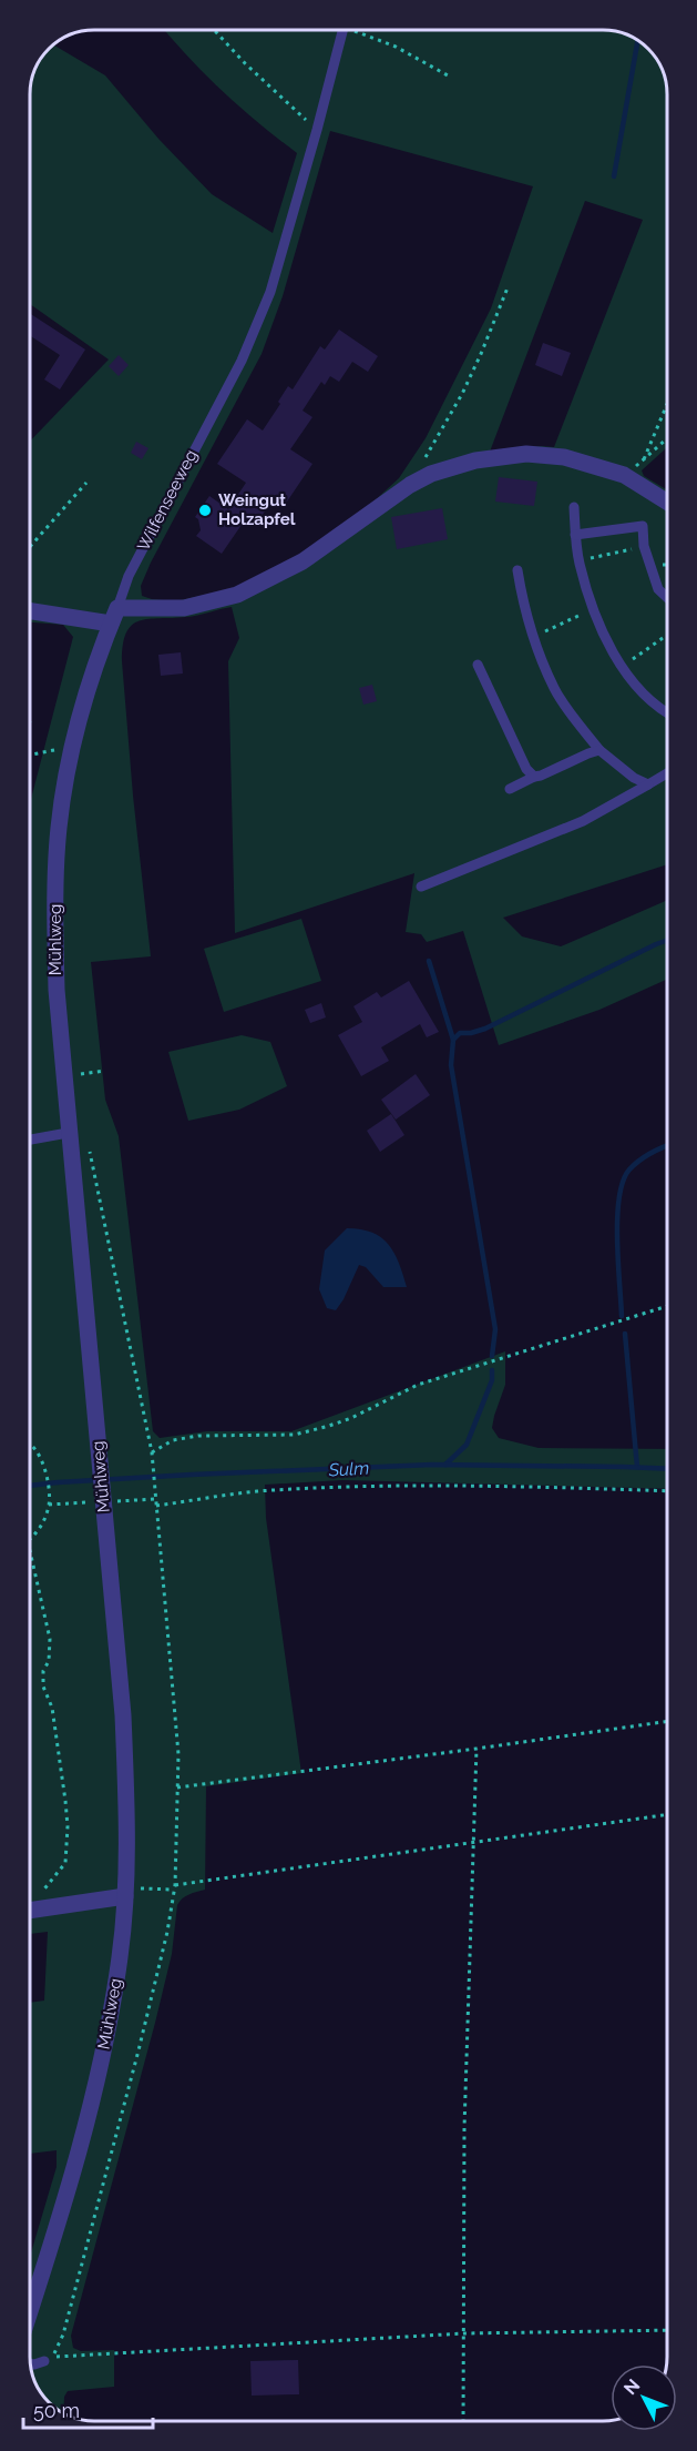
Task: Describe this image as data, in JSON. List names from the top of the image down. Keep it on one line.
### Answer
{"streets":{"street":["Mühlweg"],"lane":["Wilfenseeweg"]},"crossings":[["Wilfenseeweg","Mühlweg"]],"water":["Sulm"],"places":["Weingut Holzapfel"],"scale_bar":"50 m","north":"top left"}
